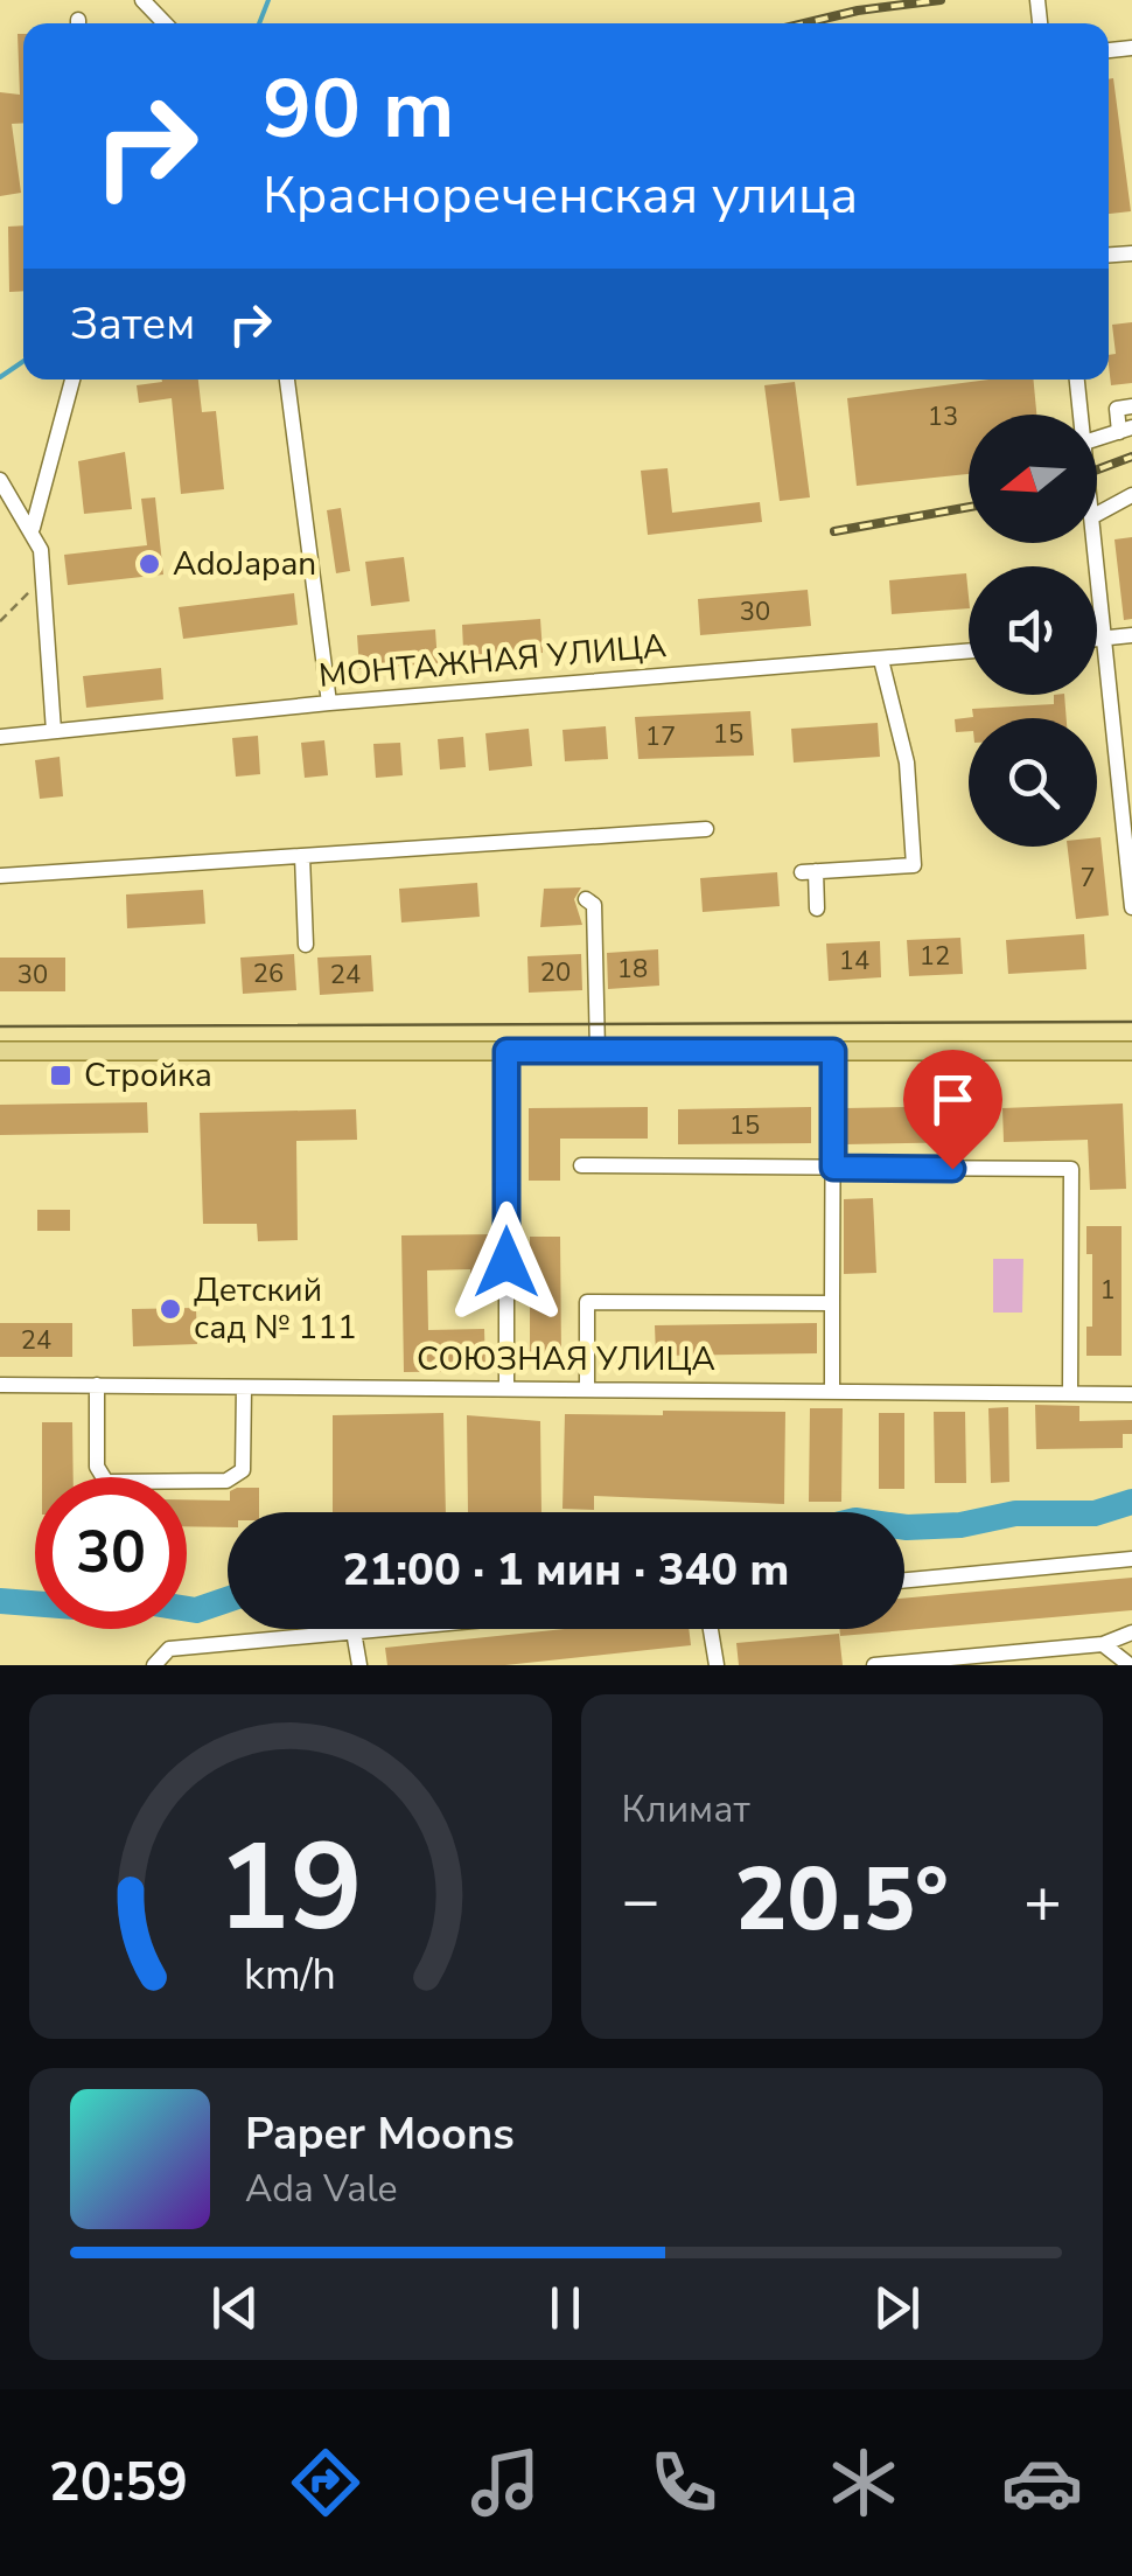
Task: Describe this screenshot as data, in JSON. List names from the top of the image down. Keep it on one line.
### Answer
{"streets":{"street":["МОНТАЖНАЯ УЛИЦА","СОЮЗНАЯ УЛИЦА"]},"places":{"other":["AdoJapan","Детский сад № 111"],"transit":["Стройка"]},"house_numbers":["13","30","15","17","7","12","14","18","20","26","30","24","15","1","24"],"north":"left","page":{"turn":["90 m","Краснореченская улица"],"then":"Затем","limit":"30","trip":"21:00 · 1 мин · 340 m","tile":"Климат","heat":["−","20.5°","+"],"song":["Paper Moons","Ada Vale"],"tabs":"20:59","gauge":["19","km/h"]}}
